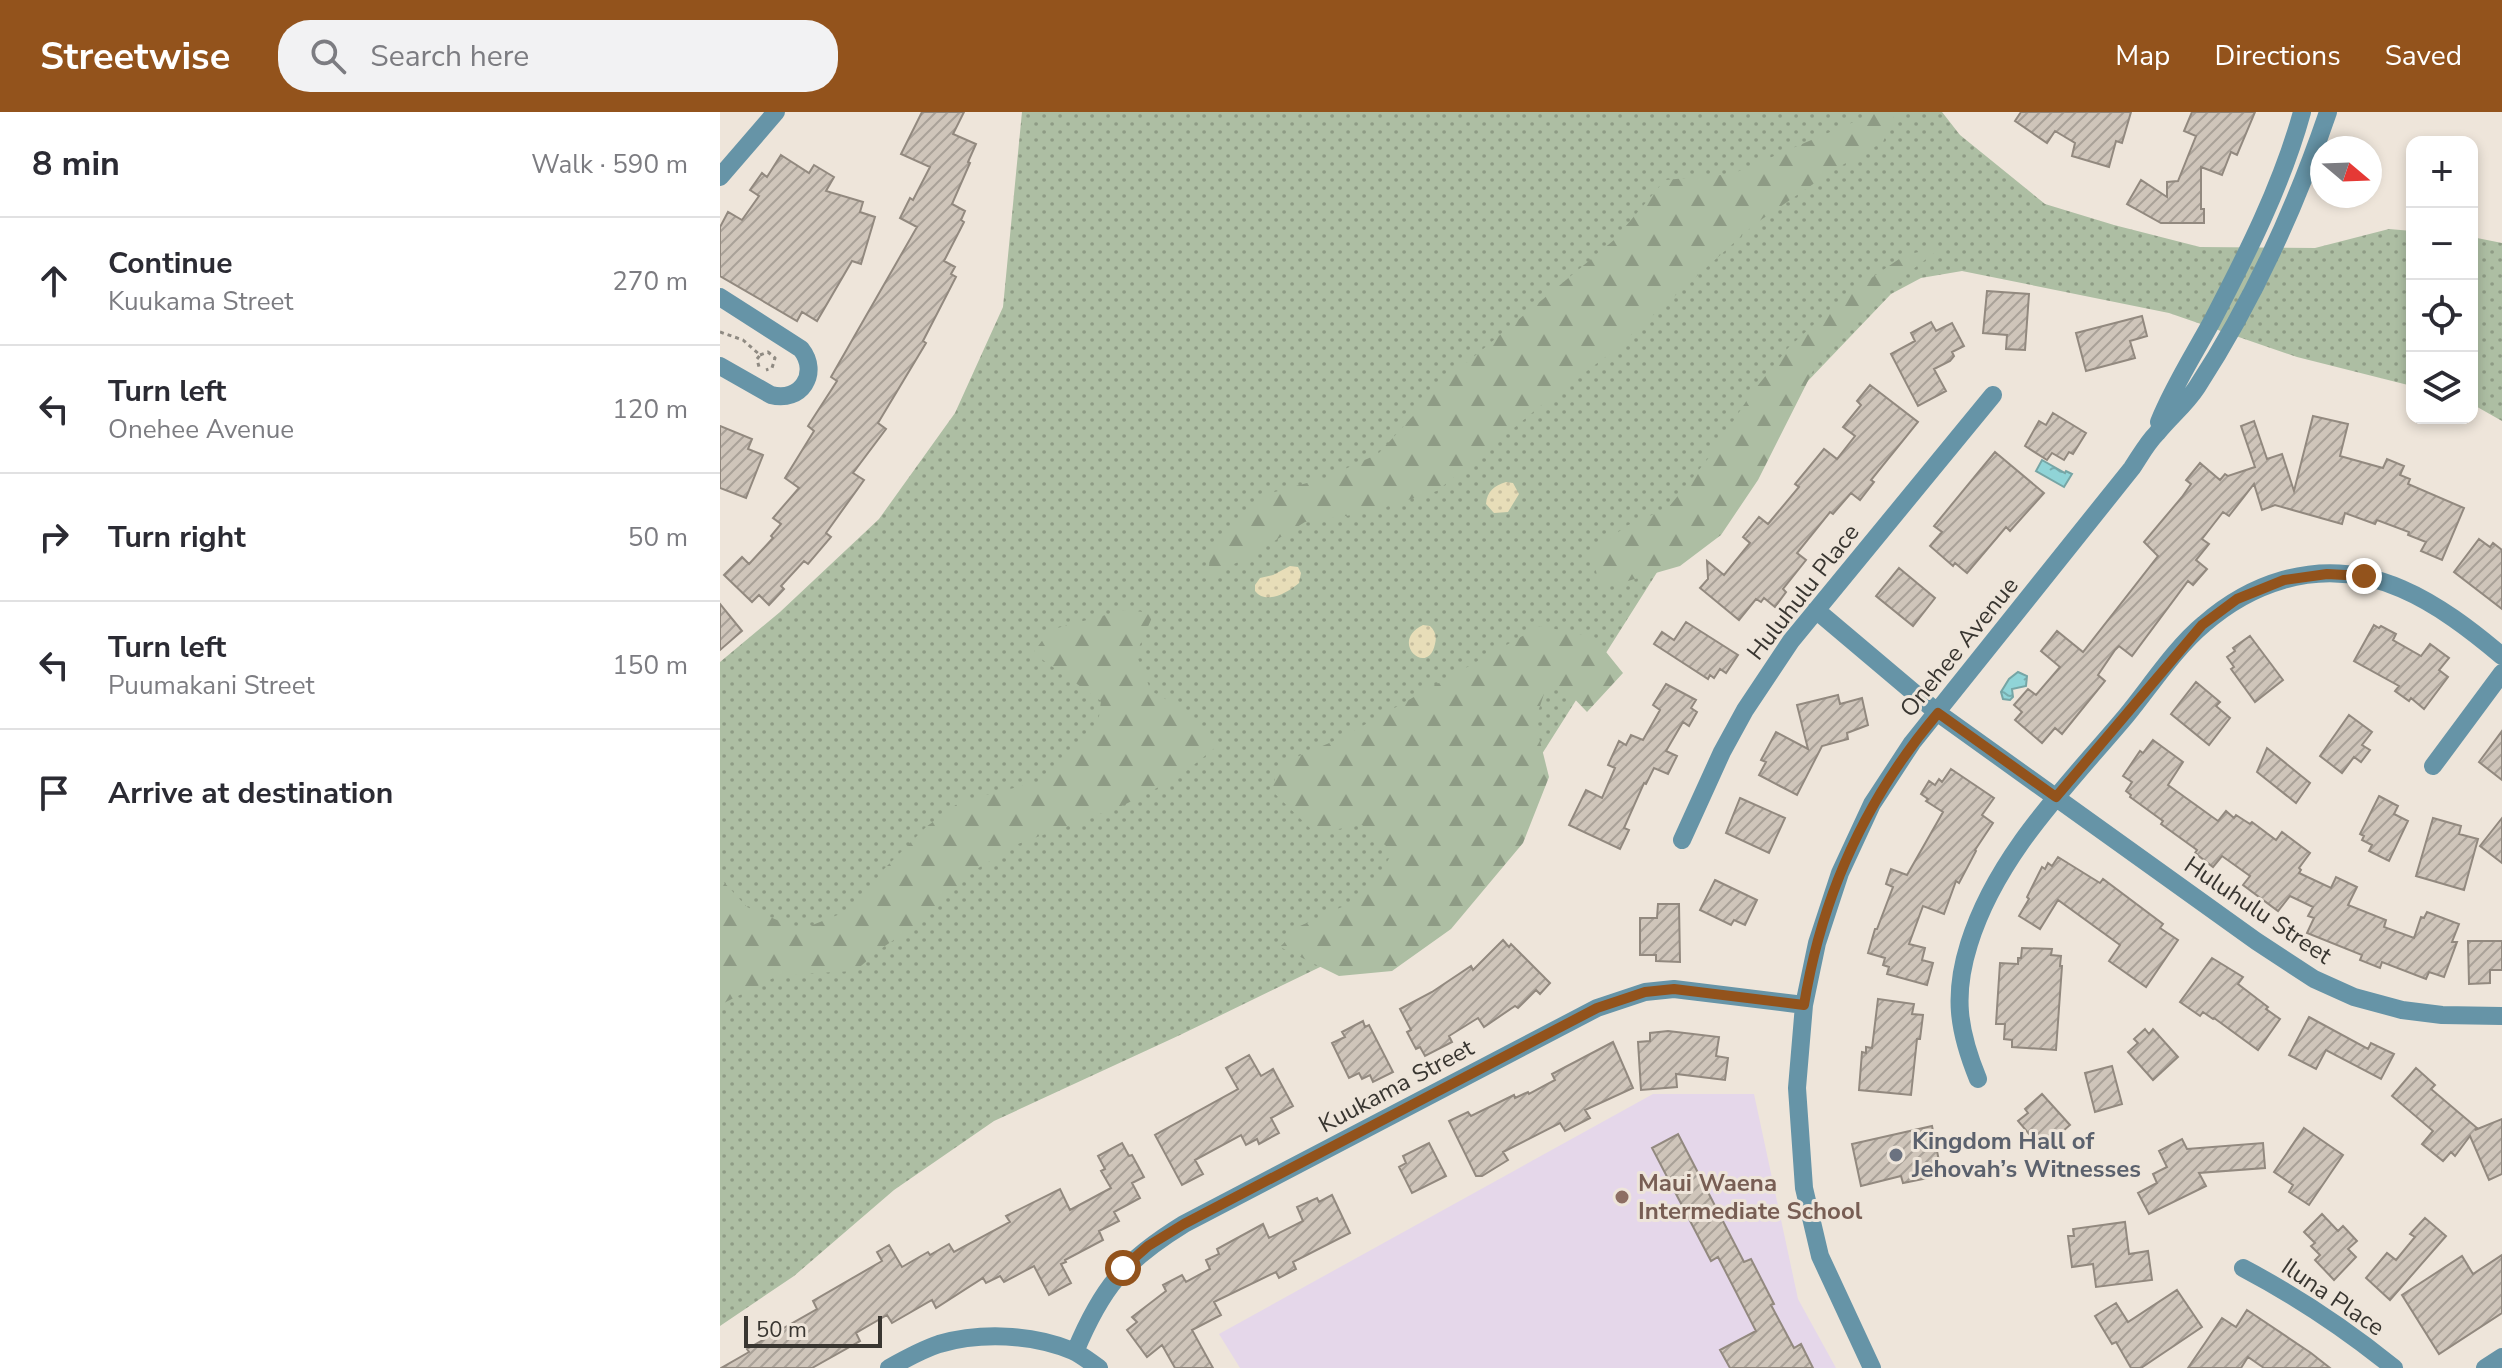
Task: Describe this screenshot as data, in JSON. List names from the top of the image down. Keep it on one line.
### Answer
{"streets":{"street":["Huluhulu Place","Onehee Avenue","Huluhulu Street","Kuukama Street","Iluna Place"]},"crossings":[["Huluhulu Place","Huluhulu Street"],["Onehee Avenue","Huluhulu Street"],["Onehee Avenue","Kuukama Street"]],"places":["Kingdom Hall of Jehovah’s Witnesses","Maui Waena Intermediate School"],"scale_bar":"50 m","north":"right","page":{"header":"Streetwise","search":"Search here","nav":["Map","Directions","Saved"],"heading":["8 min","Walk · 590 m"],"map_buttons":["+","−"],"list":[["Continue","Kuukama Street","270 m"],["Turn left","Onehee Avenue","120 m"],["Turn right","50 m"],["Turn left","Puumakani Street","150 m"],"Arrive at destination"],"scale":"50 m"}}
